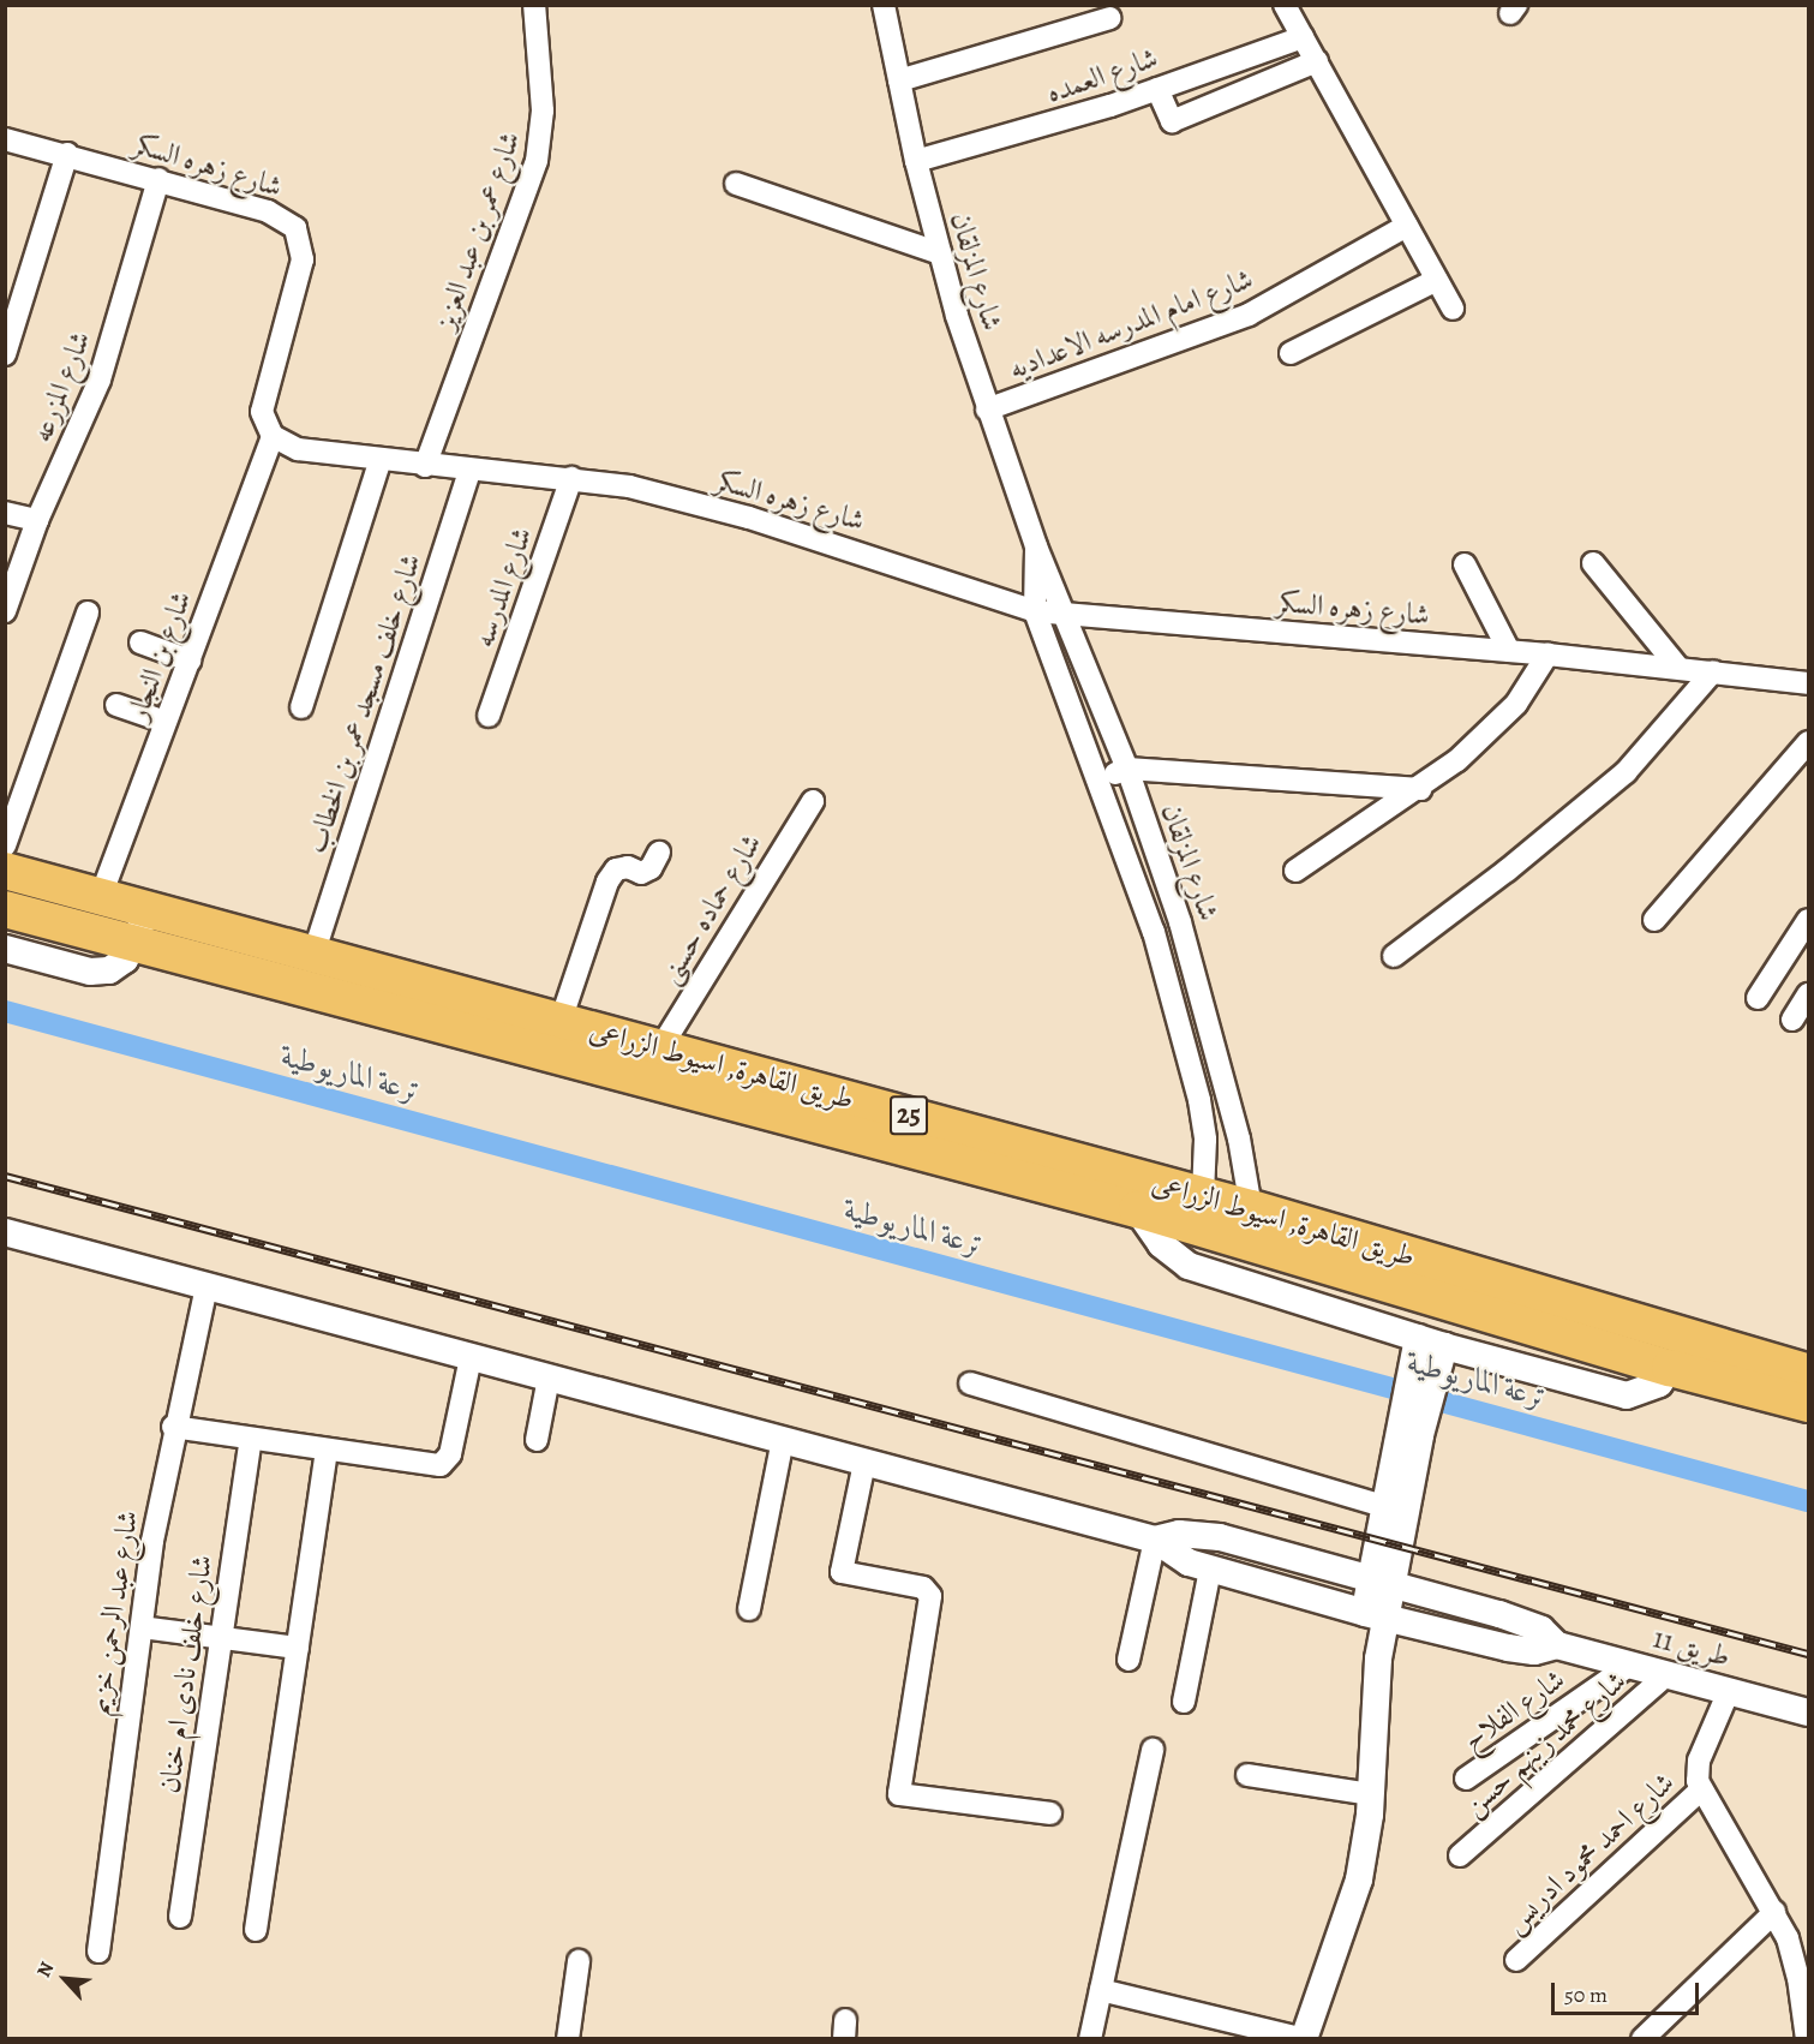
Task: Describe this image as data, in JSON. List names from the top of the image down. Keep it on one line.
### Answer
{"streets":{"highway":["طريق القاهرة, اسيوط الزراعى","25"],"street":["شارع العمده","شارع زهره السكر","شارع عمر بن عبد العزيز","شارع المزلقان","شارع امام المدرسه الاعداديه","شارع المزرعه","شارع المدرسه","شارع بن النجار","شارع خلف مسجد عمر بن الخطاب","شارع حماده حسنى","شارع عبد الرحمن خزيم","طريق 11","شارع خلف نادى ام خنان","شارع الفلاح","شارع محمد زينهم حسن","شارع احمد محمود ادريس"]},"crossings":[["شارع العمده","شارع المزلقان"],["شارع زهره السكر","شارع عمر بن عبد العزيز"],["شارع زهره السكر","شارع المزلقان"],["شارع زهره السكر","شارع المزرعه"],["شارع زهره السكر","شارع المدرسه"],["شارع زهره السكر","شارع بن النجار"],["شارع زهره السكر","شارع خلف مسجد عمر بن الخطاب"],["شارع المزلقان","شارع امام المدرسه الاعداديه"],["شارع المزلقان","طريق القاهرة, اسيوط الزراعى"],["شارع بن النجار","طريق القاهرة, اسيوط الزراعى"],["شارع خلف مسجد عمر بن الخطاب","طريق القاهرة, اسيوط الزراعى"],["شارع حماده حسنى","طريق القاهرة, اسيوط الزراعى"],["طريق 11","شارع الفلاح"],["طريق 11","شارع محمد زينهم حسن"]],"water":["ترعة الماريوطية"],"scale_bar":"50 m","north":"top left"}
